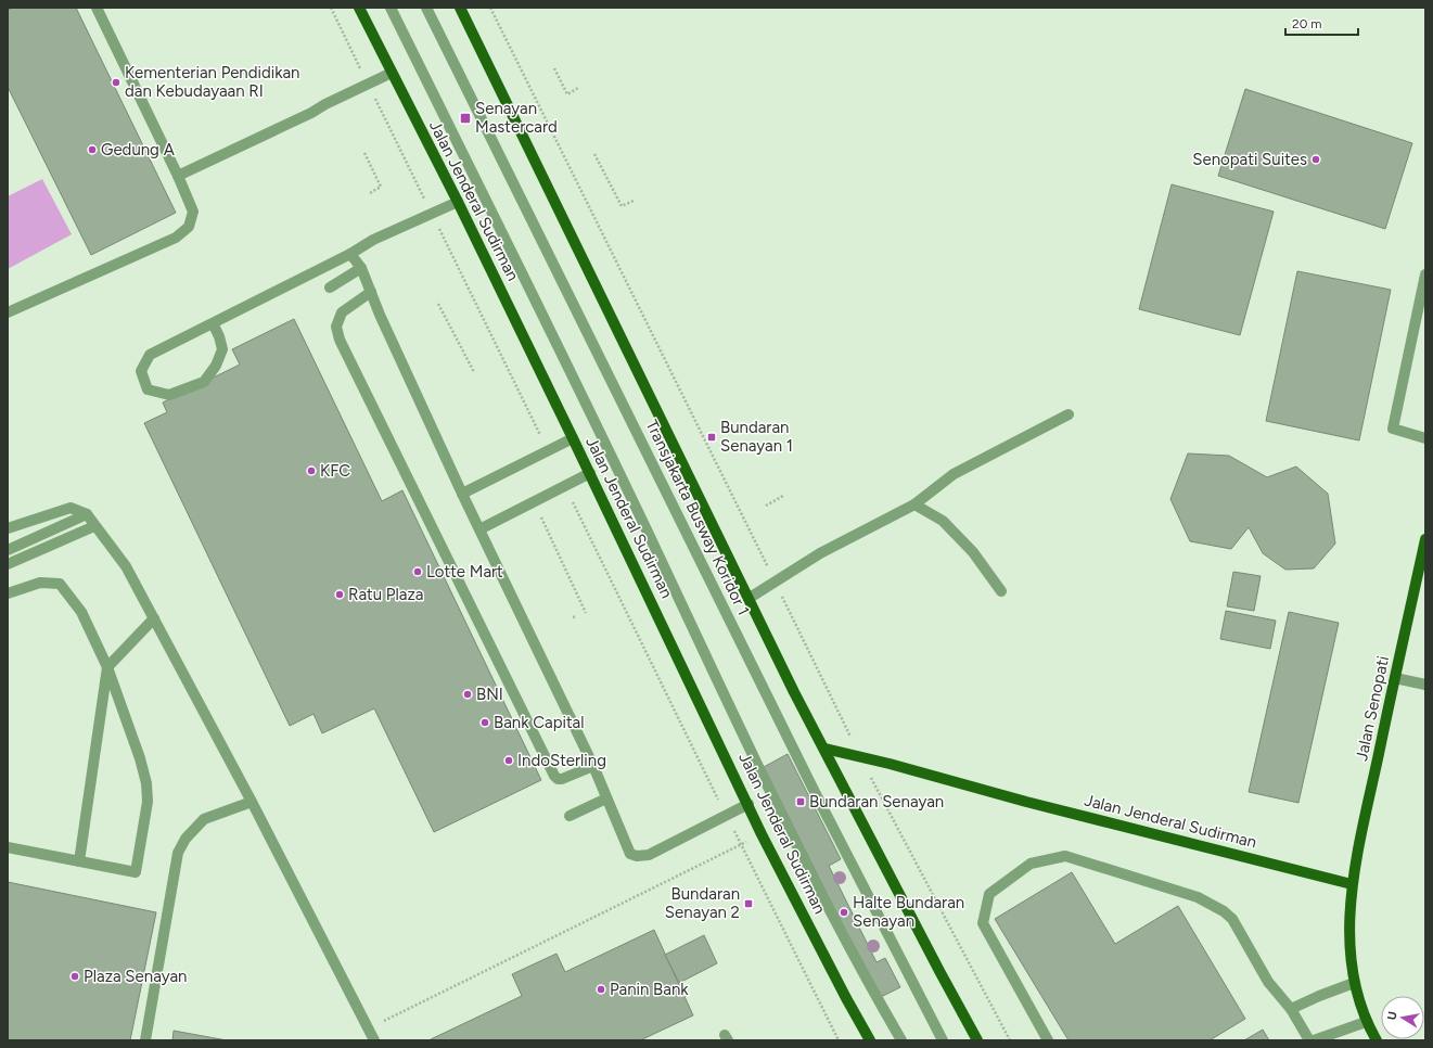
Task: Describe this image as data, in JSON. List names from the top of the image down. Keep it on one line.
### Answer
{"streets":{"main road":["Jalan Jenderal Sudirman","Jalan Senopati"],"street":["Transjakarta Busway Koridor 1"]},"crossings":[["Jalan Jenderal Sudirman","Jalan Senopati"]],"places":{"other":["Kementerian Pendidikan dan Kebudayaan RI","Gedung A","Senopati Suites","KFC","Lotte Mart","Ratu Plaza","BNI","Bank Capital","IndoSterling","Halte Bundaran Senayan","Plaza Senayan","Panin Bank"],"transit":["Senayan Mastercard","Bundaran Senayan 1","Bundaran Senayan","Bundaran Senayan 2"]},"scale_bar":"20 m","north":"left"}
